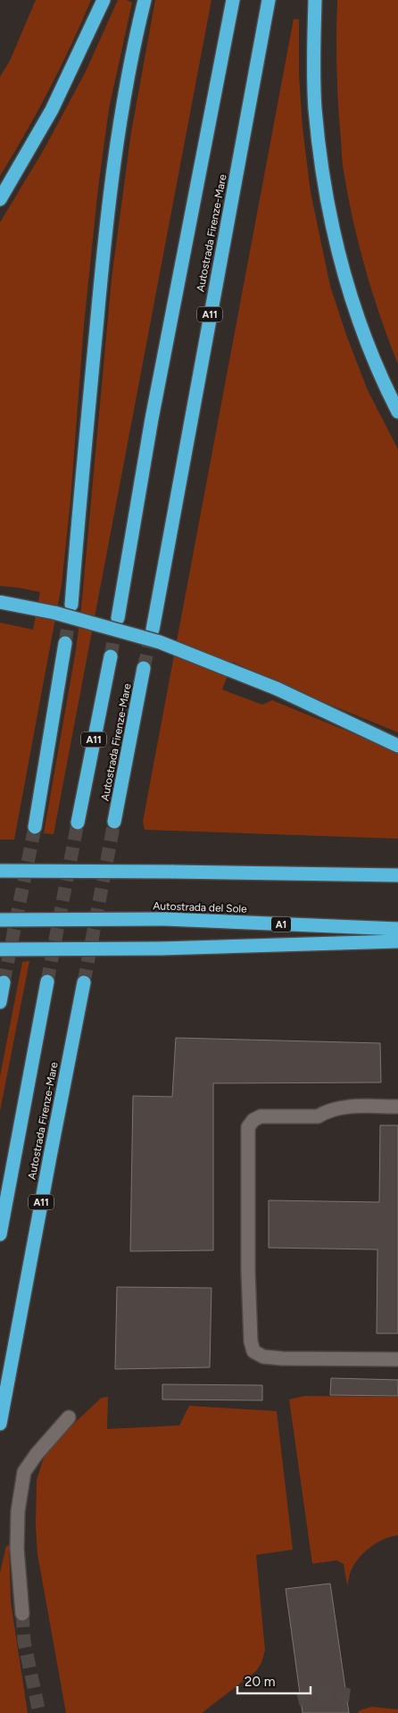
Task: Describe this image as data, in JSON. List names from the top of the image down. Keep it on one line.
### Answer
{"streets":{"highway":["Autostrada Firenze-Mare","A11","Autostrada del Sole","A1"]},"scale_bar":"20 m"}
